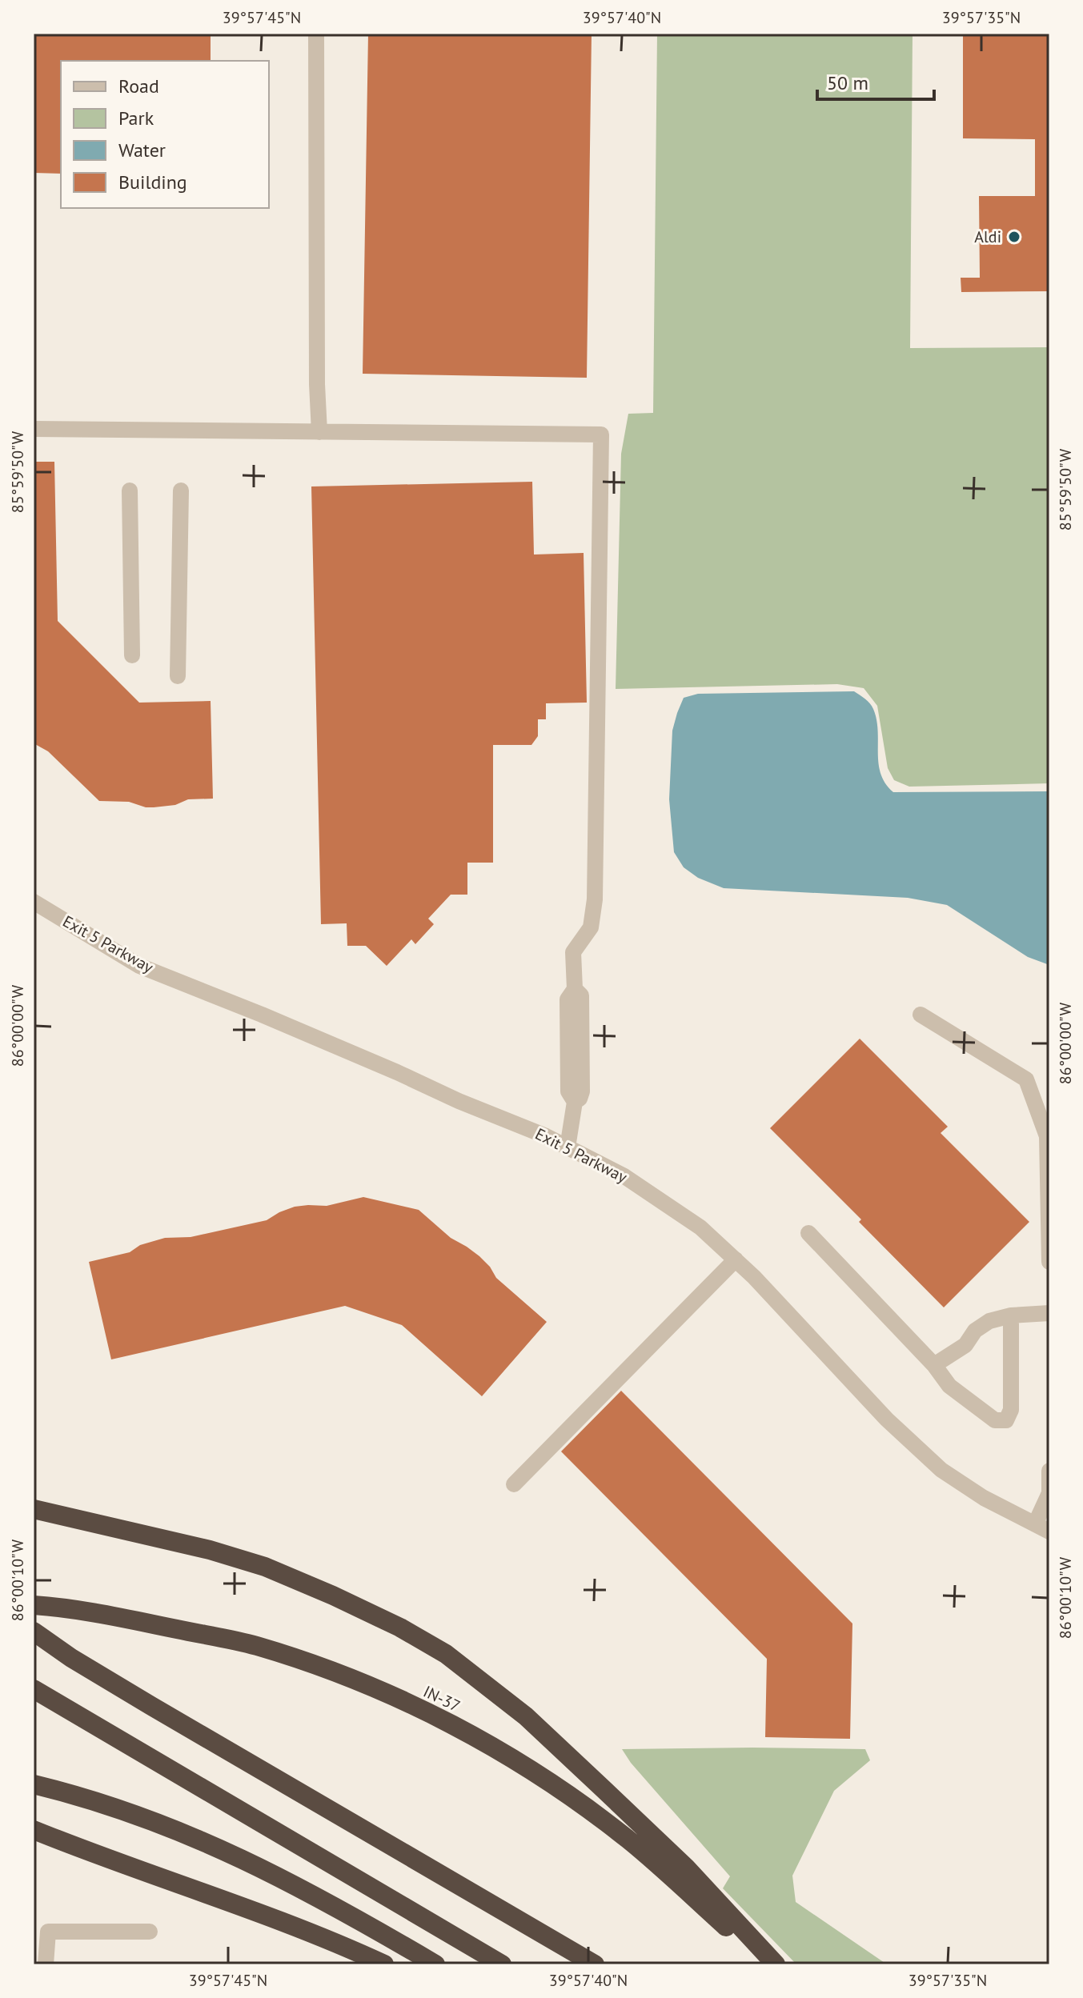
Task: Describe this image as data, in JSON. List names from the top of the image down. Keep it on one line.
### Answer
{"streets":{"highway":["IN-37"],"street":["Exit 5 Parkway"]},"places":["Aldi"],"legend":["Road","Park","Water","Building"],"scale_bar":"50 m","coordinates":["39°57'45\"N","39°57'40\"N","39°57'35\"N","85°59'50\"W","86°00'00\"W","86°00'10\"W"]}
